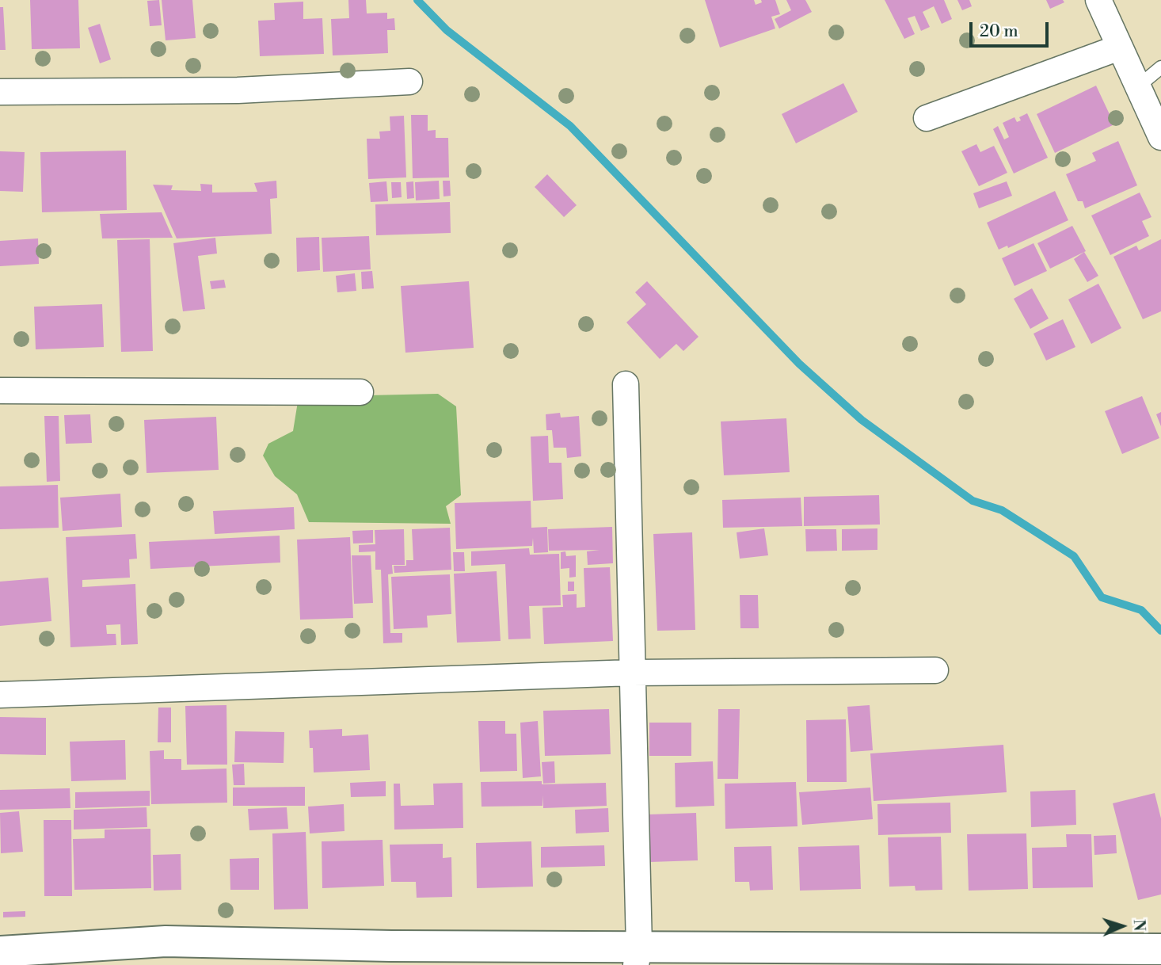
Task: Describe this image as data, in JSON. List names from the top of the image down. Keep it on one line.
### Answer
{"scale_bar":"20 m","north":"right"}
